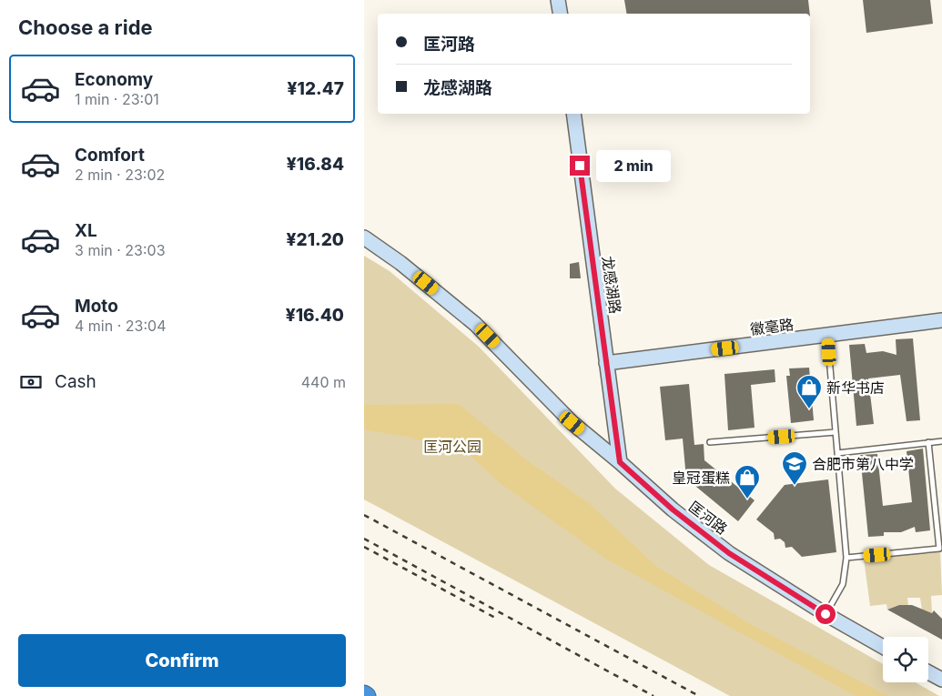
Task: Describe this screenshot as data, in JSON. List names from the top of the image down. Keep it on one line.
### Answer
{"streets":{"street":["龙感湖路","徽毫路","匡河路"]},"crossings":[["龙感湖路","徽毫路"],["龙感湖路","匡河路"]],"parks":["匡河公园"],"places":{"shop":["新华书店","皇冠蛋糕"],"school or university":["合肥市第八中学"]},"page":{"heading":"Choose a ride","banner":["匡河路","龙感湖路"],"list":[{"name":"Economy","note":"1 min · 23:01","value":"¥12.47"},{"name":"Comfort","note":"2 min · 23:02","value":"¥16.84"},{"name":"XL","note":"3 min · 23:03","value":"¥21.20"},{"name":"Moto","note":"4 min · 23:04","value":"¥16.40"}],"bubble":"2 min","pay":["Cash","440 m"],"buttons":"Confirm"}}
